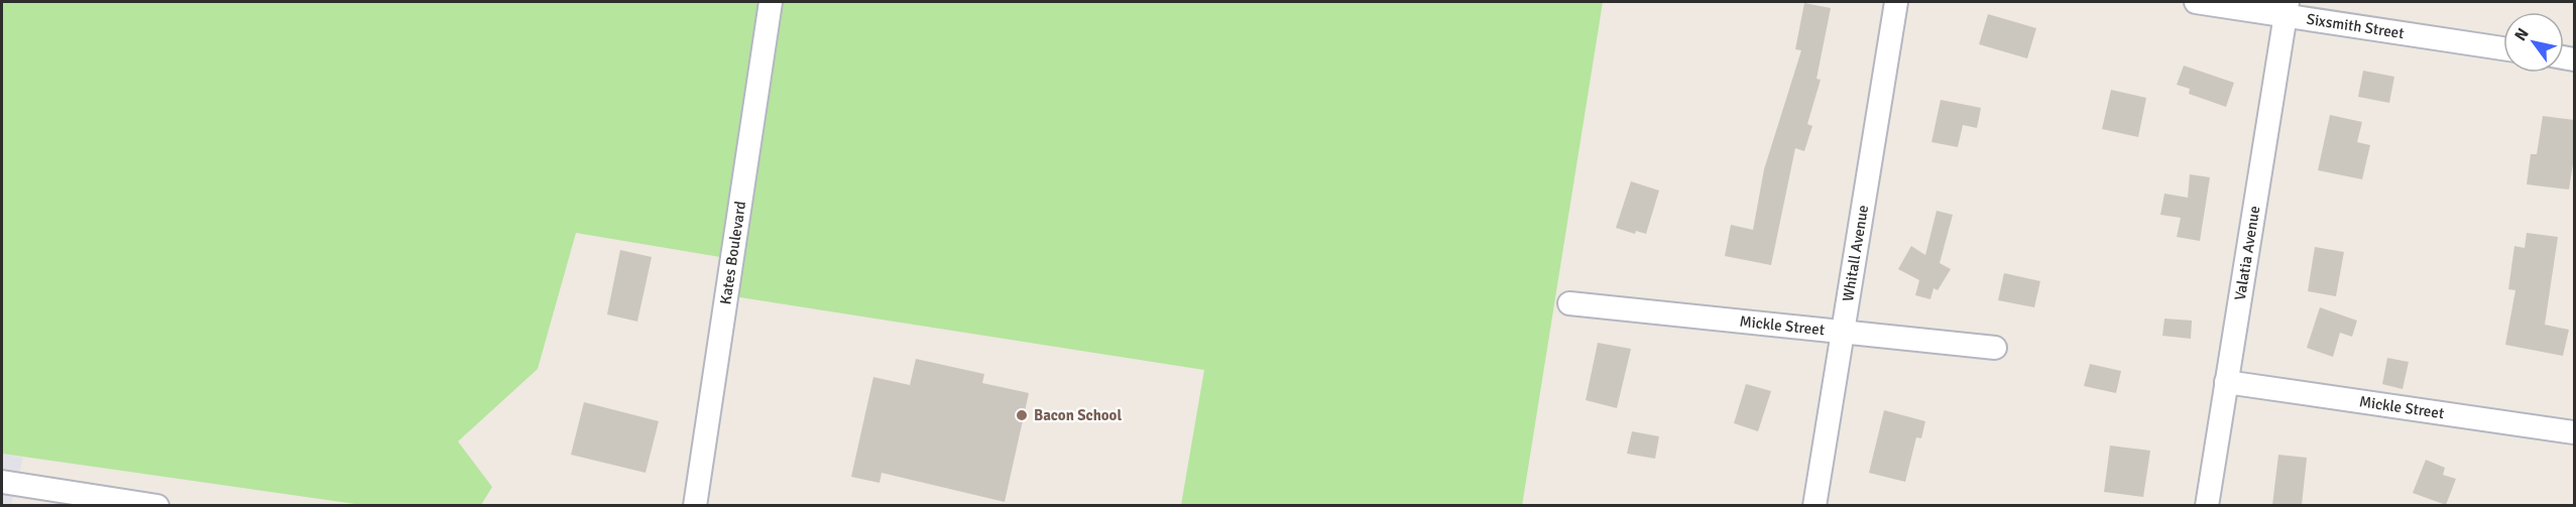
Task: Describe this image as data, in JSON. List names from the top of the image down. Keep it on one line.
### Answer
{"streets":{"street":["Sixsmith Street","Whitall Avenue","Kates Boulevard","Valatia Avenue","Mickle Street"]},"crossings":[["Sixsmith Street","Valatia Avenue"],["Whitall Avenue","Mickle Street"],["Valatia Avenue","Mickle Street"]],"places":["Bacon School"],"north":"top left"}
